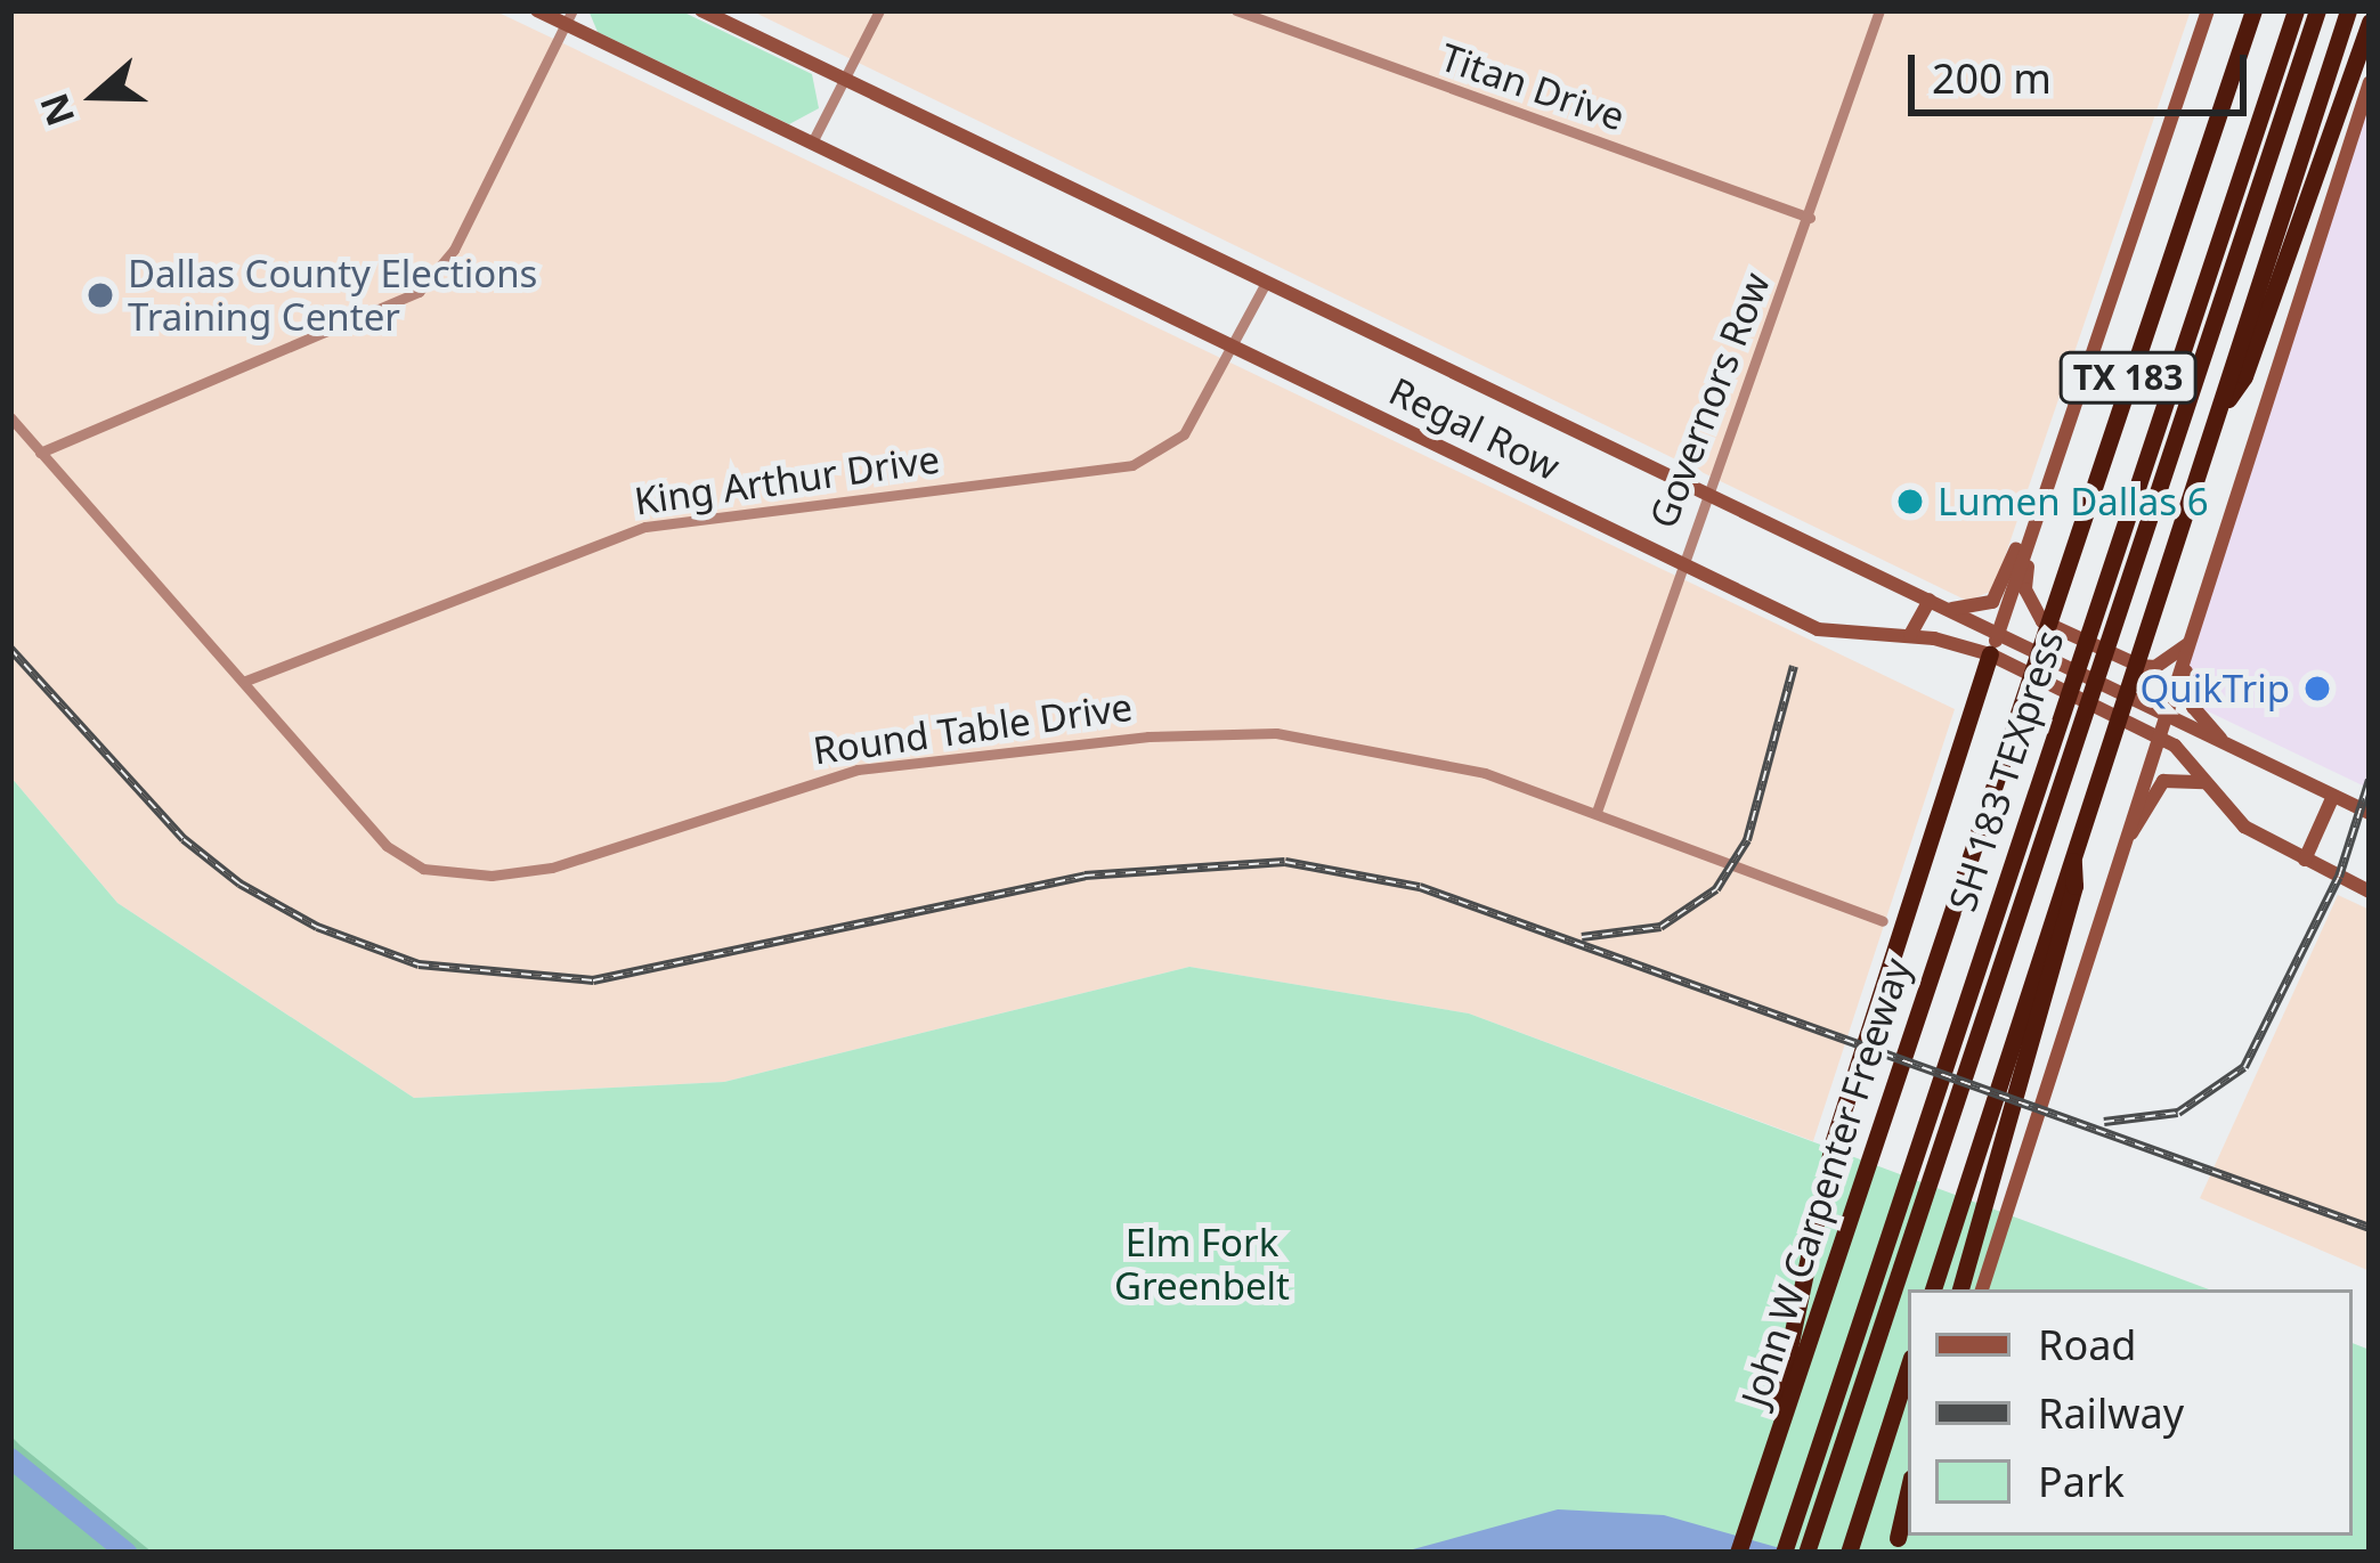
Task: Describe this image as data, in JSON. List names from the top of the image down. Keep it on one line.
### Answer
{"streets":{"highway":["TX 183","SH 183 TEXpress","John W Carpenter Freeway"],"main road":["Regal Row"],"street":["Titan Drive","Governors Row","King Arthur Drive","Round Table Drive"]},"crossings":[["Titan Drive","Governors Row"],["Governors Row","Regal Row"],["Governors Row","Round Table Drive"],["Regal Row","King Arthur Drive"],["King Arthur Drive","Round Table Drive"]],"parks":["Elm Fork Greenbelt"],"places":["Dallas County Elections Training Center","Lumen Dallas 6","QuikTrip"],"legend":["Road","Railway","Park"],"scale_bar":"200 m","north":"left"}
